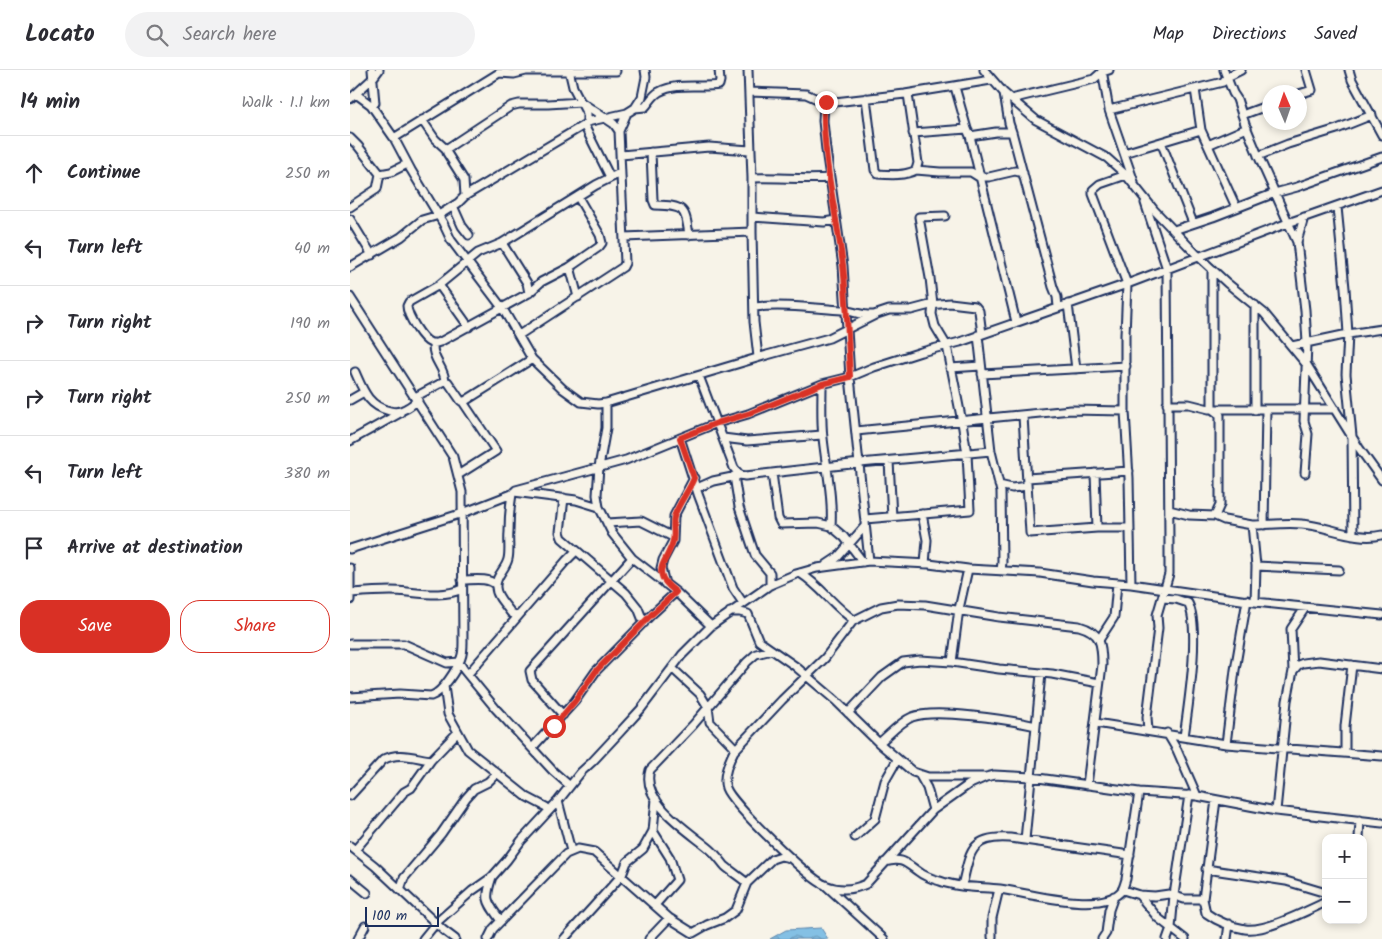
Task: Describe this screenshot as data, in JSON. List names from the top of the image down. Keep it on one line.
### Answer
{"scale_bar":"100 m","north":"top","page":{"header":"Locato","search":"Search here","nav":["Map","Directions","Saved"],"heading":["14 min","Walk · 1.1 km"],"list":[["Continue","250 m"],["Turn left","40 m"],["Turn right","190 m"],["Turn right","250 m"],["Turn left","380 m"],"Arrive at destination"],"buttons":["Save","Share"],"map_buttons":["+","−"],"scale":"100 m"}}
